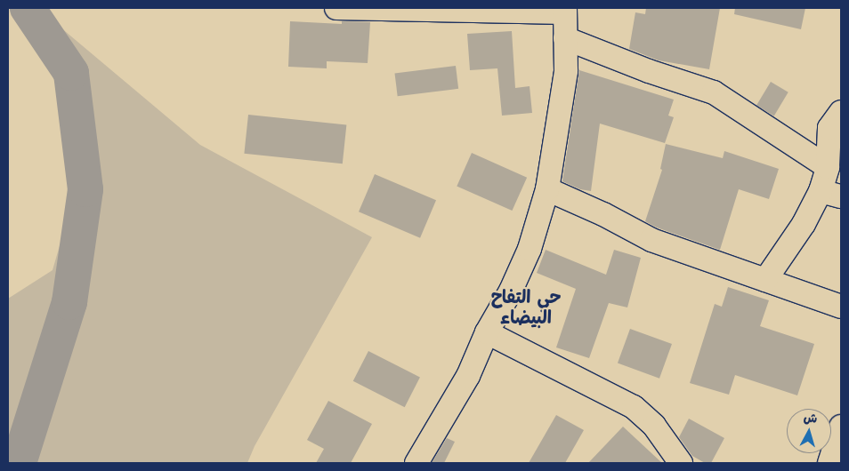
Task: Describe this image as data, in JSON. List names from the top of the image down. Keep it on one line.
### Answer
{"districts":["حي التفاح البيضاء"],"north":"top"}
